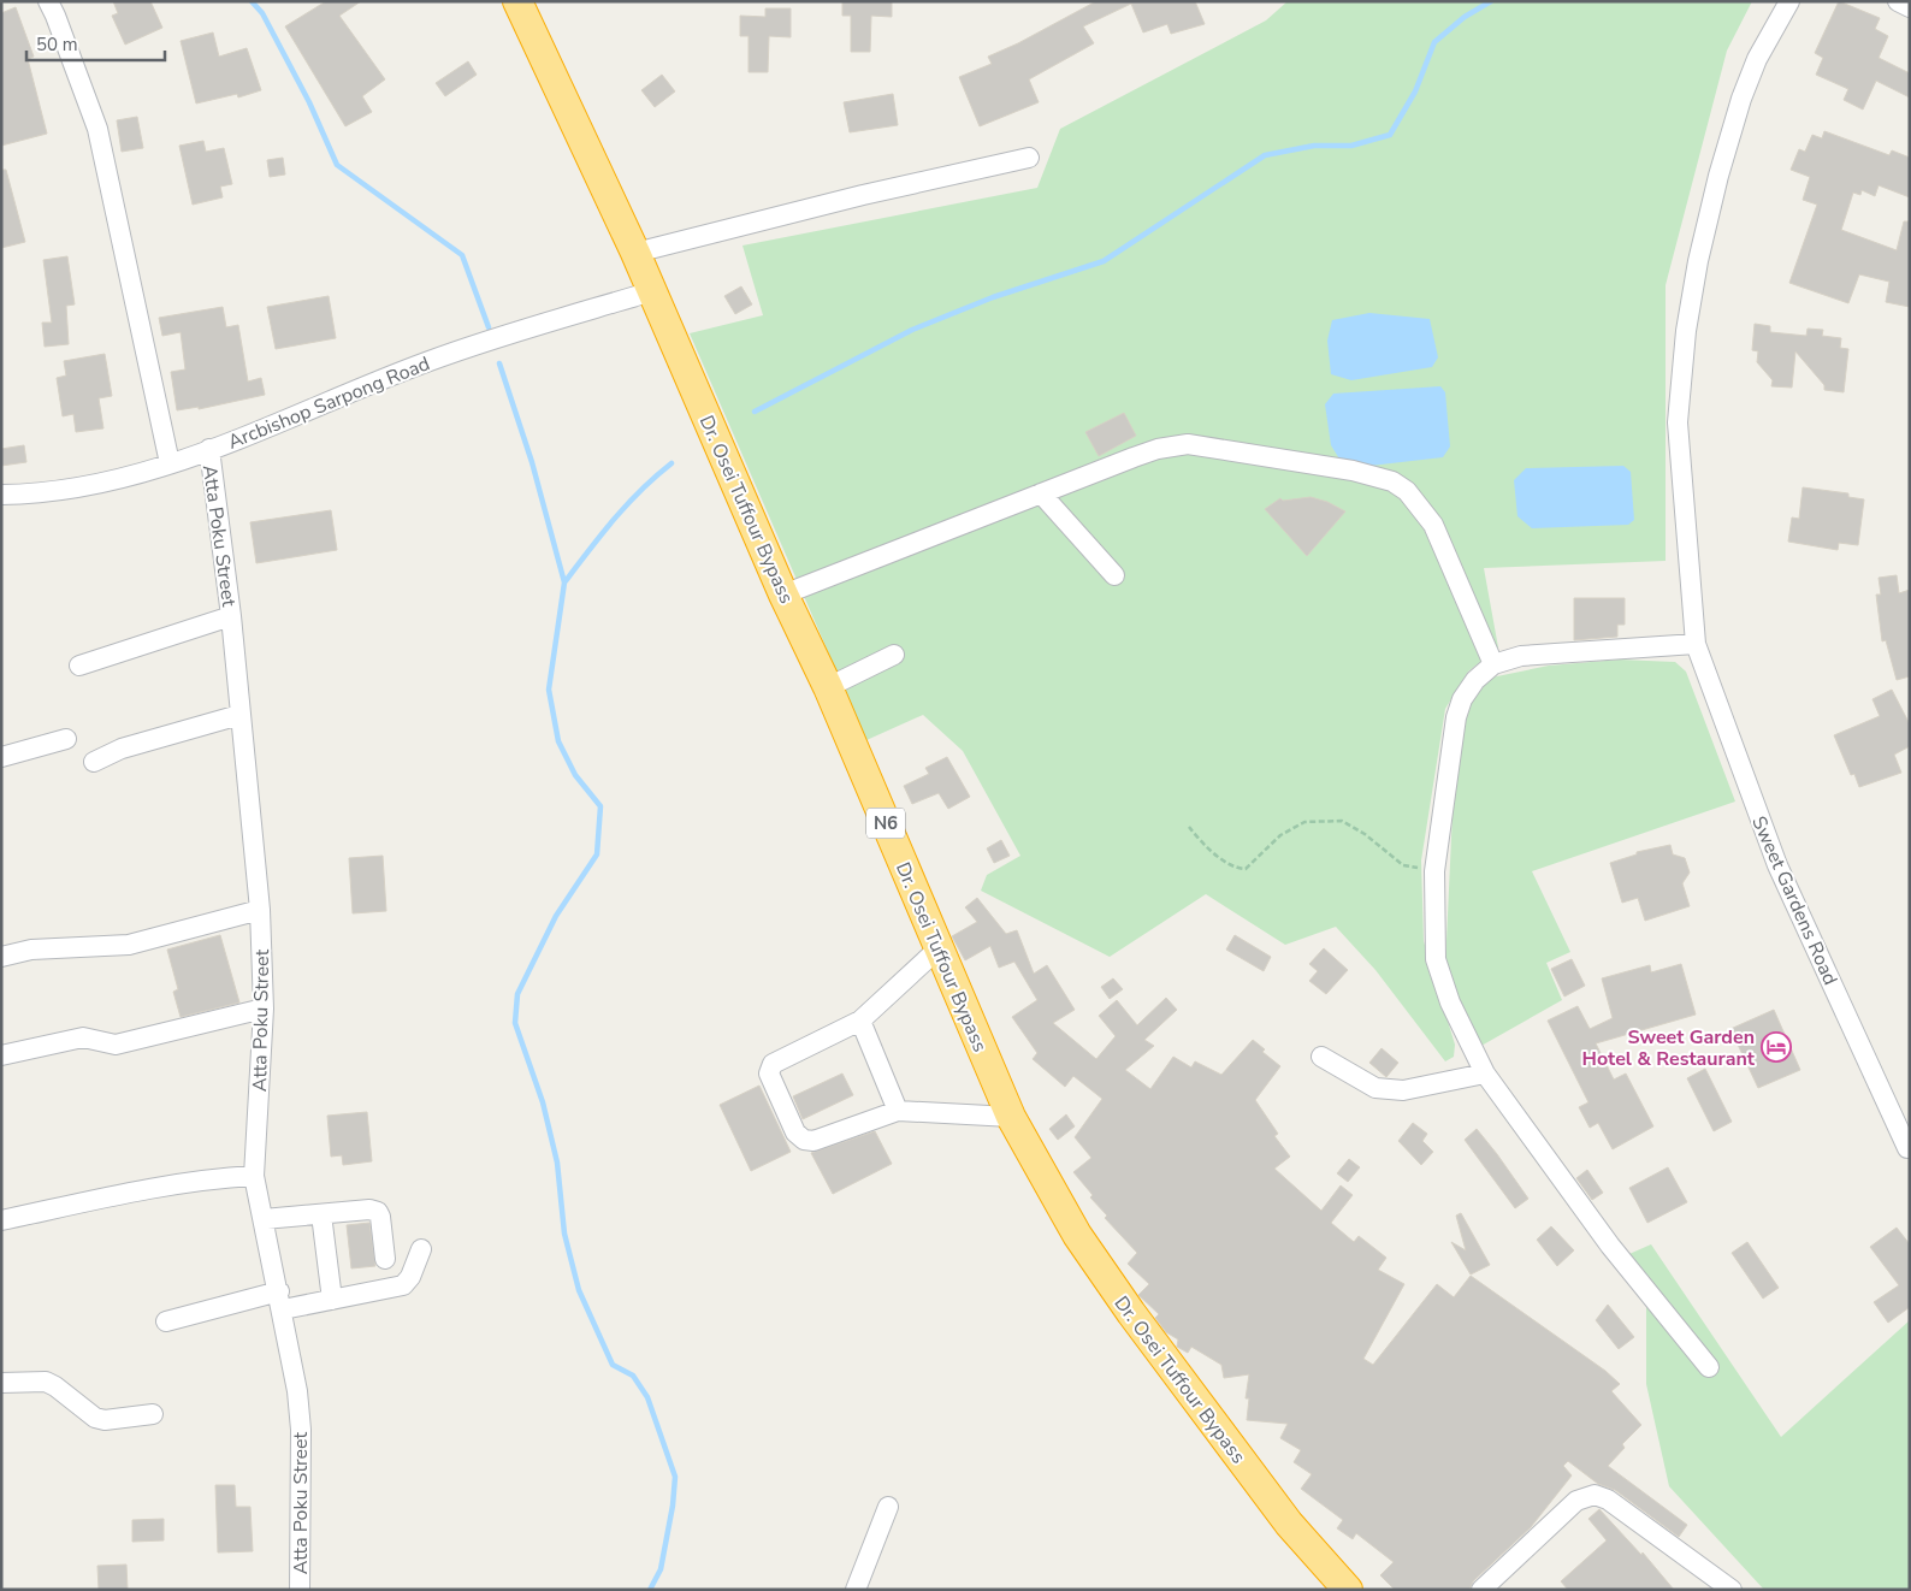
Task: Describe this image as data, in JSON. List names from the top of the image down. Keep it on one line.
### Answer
{"streets":{"highway":["Dr. Osei Tuffour Bypass","N6"],"street":["Arcbishop Sarpong Road","Atta Poku Street","Sweet Gardens Road"]},"crossings":[["Arcbishop Sarpong Road","Dr. Osei Tuffour Bypass"],["Arcbishop Sarpong Road","Atta Poku Street"]],"places":{"hotel":["Sweet Garden Hotel & Restaurant"]},"scale_bar":"50 m"}
